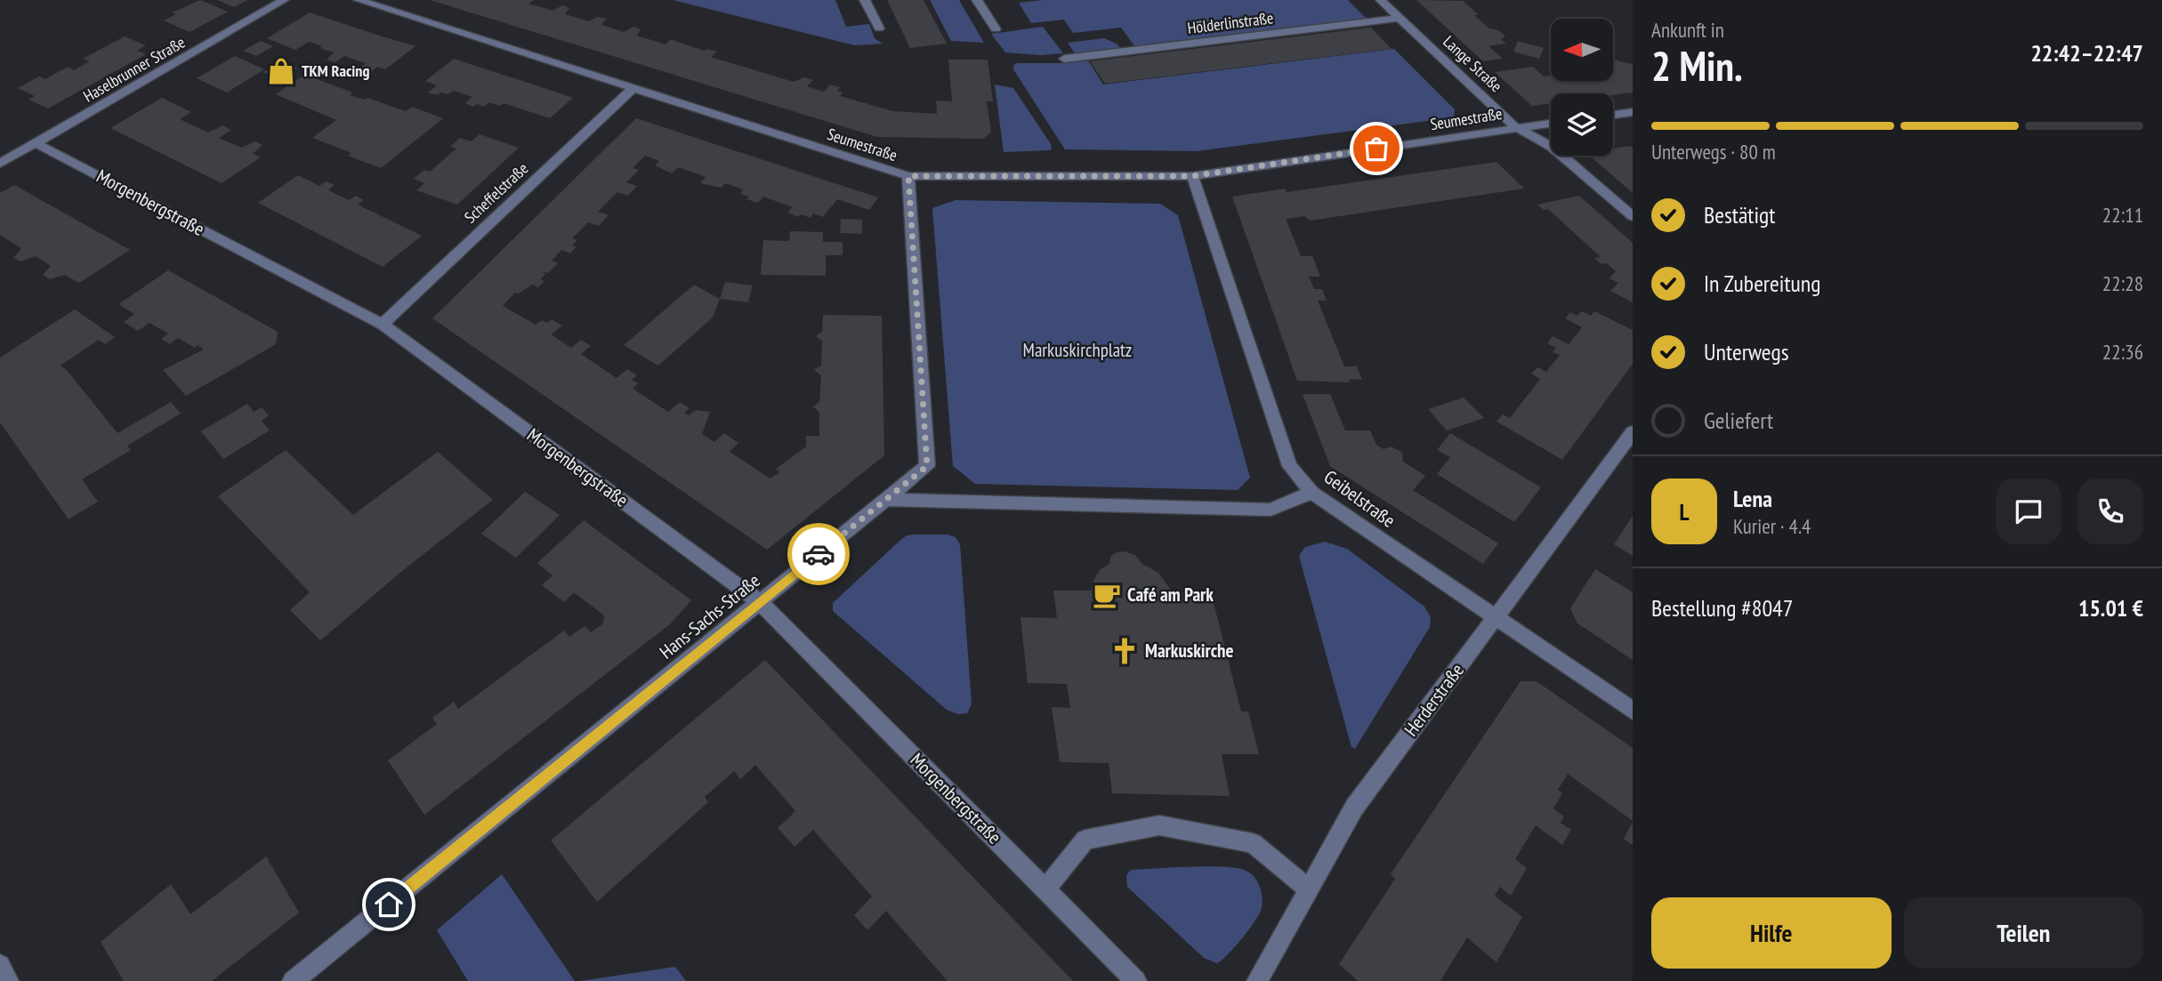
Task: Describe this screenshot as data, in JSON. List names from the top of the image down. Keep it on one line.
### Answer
{"streets":{"street":["Hölderlinstraße","Lange Straße","Haselbrunner Straße","Seumestraße","Scheffelstraße","Morgenbergstraße","Geibelstraße","Hans-Sachs-Straße","Herderstraße"]},"crossings":[["Hölderlinstraße","Lange Straße"],["Lange Straße","Seumestraße"],["Haselbrunner Straße","Morgenbergstraße"],["Seumestraße","Scheffelstraße"],["Seumestraße","Geibelstraße"],["Seumestraße","Hans-Sachs-Straße"],["Scheffelstraße","Morgenbergstraße"],["Morgenbergstraße","Hans-Sachs-Straße"],["Geibelstraße","Herderstraße"]],"parks":["Markuskirchplatz"],"places":{"shop":["TKM Racing"],"cafe":["Café am Park"],"church":["Markuskirche"]},"north":"left","page":{"heading":["2 Min.","Ankunft in","22:42–22:47"],"panel":["Lena","Kurier · 4.4","Bestellung #8047","15.01 €"],"bar":"Unterwegs · 80 m","list":[["Bestätigt","22:11"],["In Zubereitung","22:28"],["Unterwegs","22:36"],"Geliefert"],"round":"L","buttons":["Hilfe","Teilen"]}}
